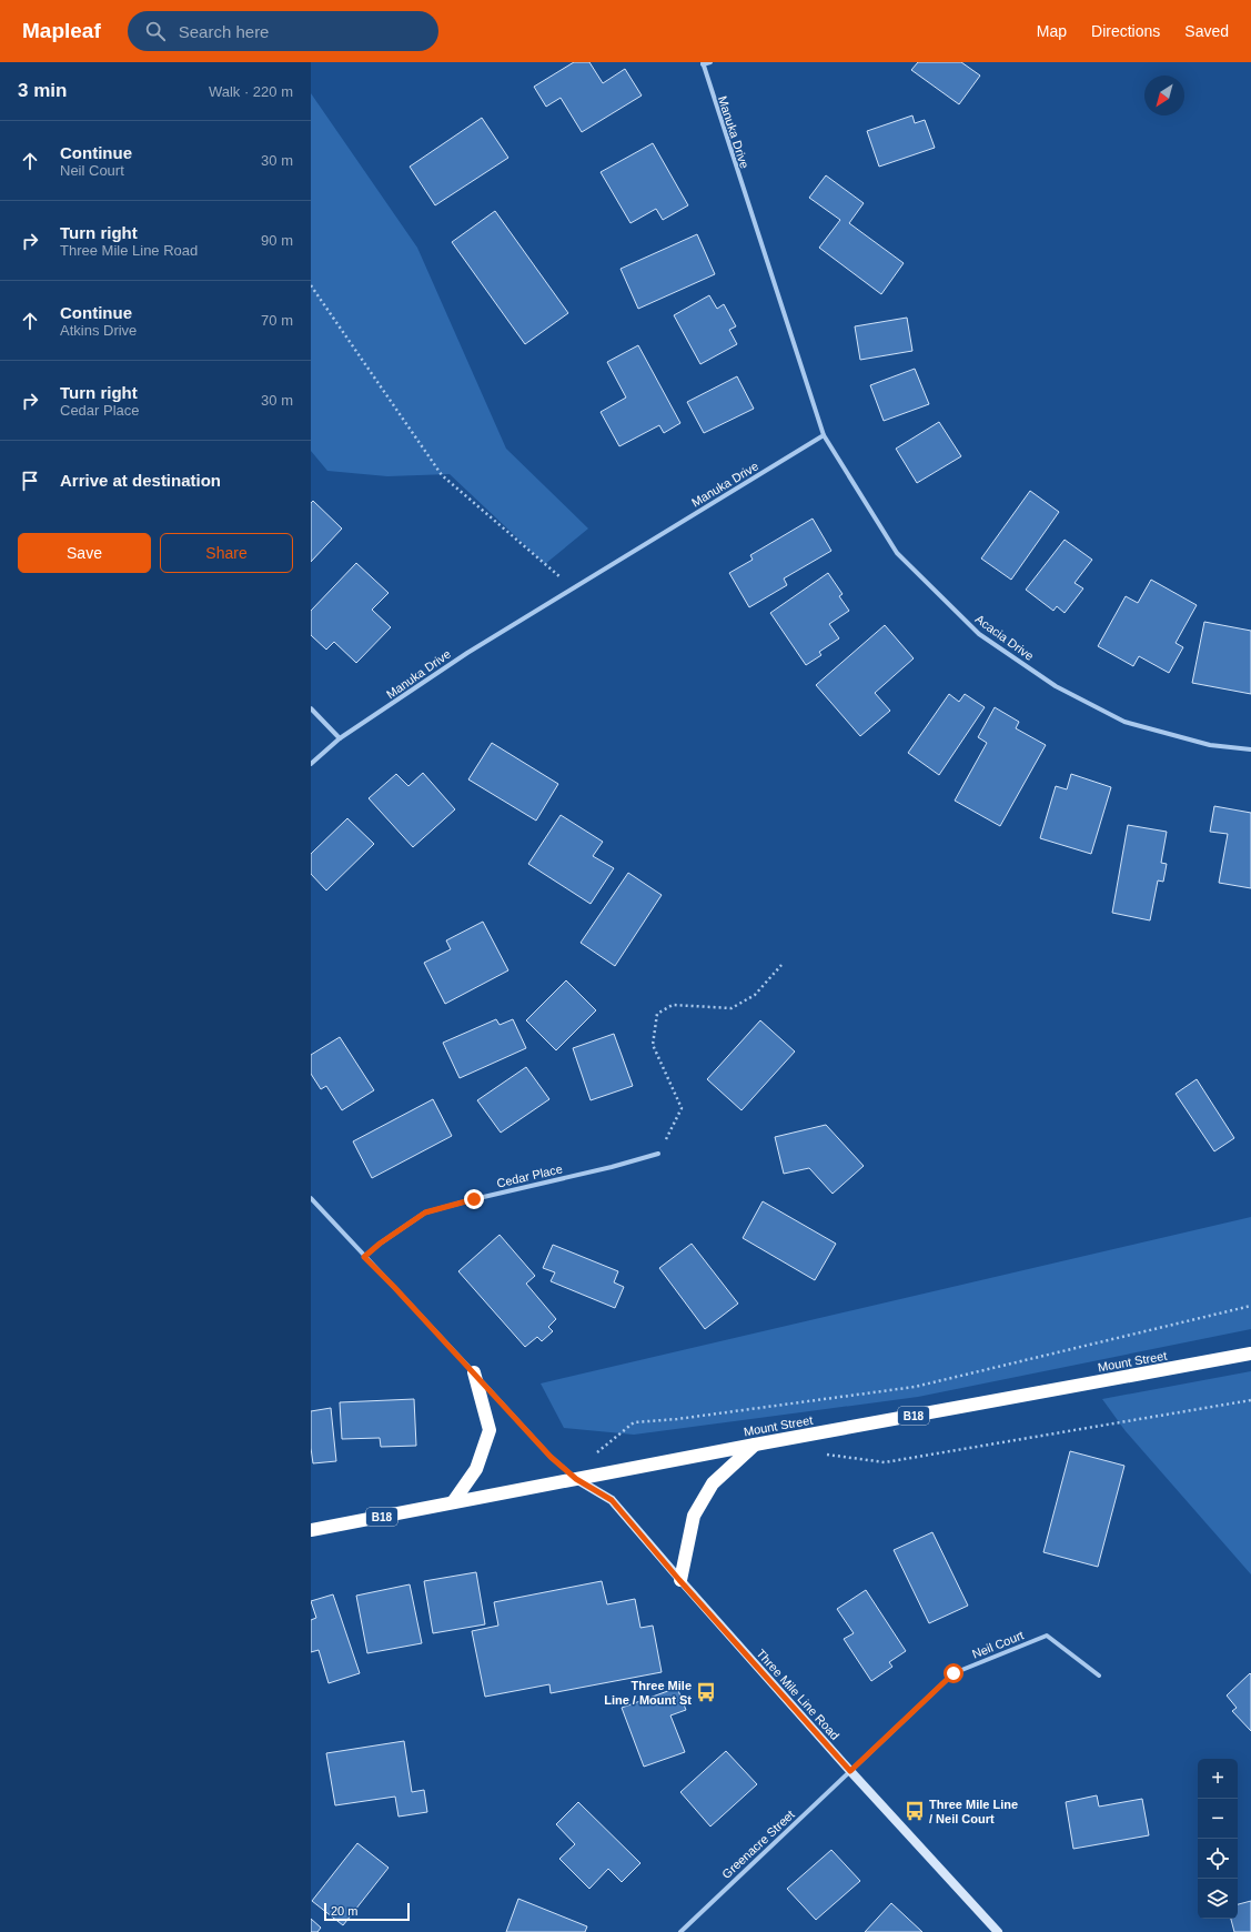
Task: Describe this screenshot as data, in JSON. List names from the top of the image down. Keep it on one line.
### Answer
{"streets":{"highway":["Mount Street","B18"],"street":["Manuka Drive","Acacia Drive","Cedar Place","Neil Court","Three Mile Line Road","Greenacre Street"]},"crossings":[["Manuka Drive","Acacia Drive"],["Mount Street","Three Mile Line Road"],["Neil Court","Three Mile Line Road"],["Neil Court","Greenacre Street"],["Three Mile Line Road","Greenacre Street"]],"places":{"bus stop":["Three Mile Line / Mount St","Three Mile Line / Neil Court"]},"scale_bar":"20 m","north":"bottom left","page":{"header":"Mapleaf","search":"Search here","nav":["Map","Directions","Saved"],"heading":["3 min","Walk · 220 m"],"list":[["Continue","Neil Court","30 m"],["Turn right","Three Mile Line Road","90 m"],["Continue","Atkins Drive","70 m"],["Turn right","Cedar Place","30 m"],"Arrive at destination"],"buttons":["Save","Share"],"map_buttons":["+","−"],"scale":"20 m"}}
